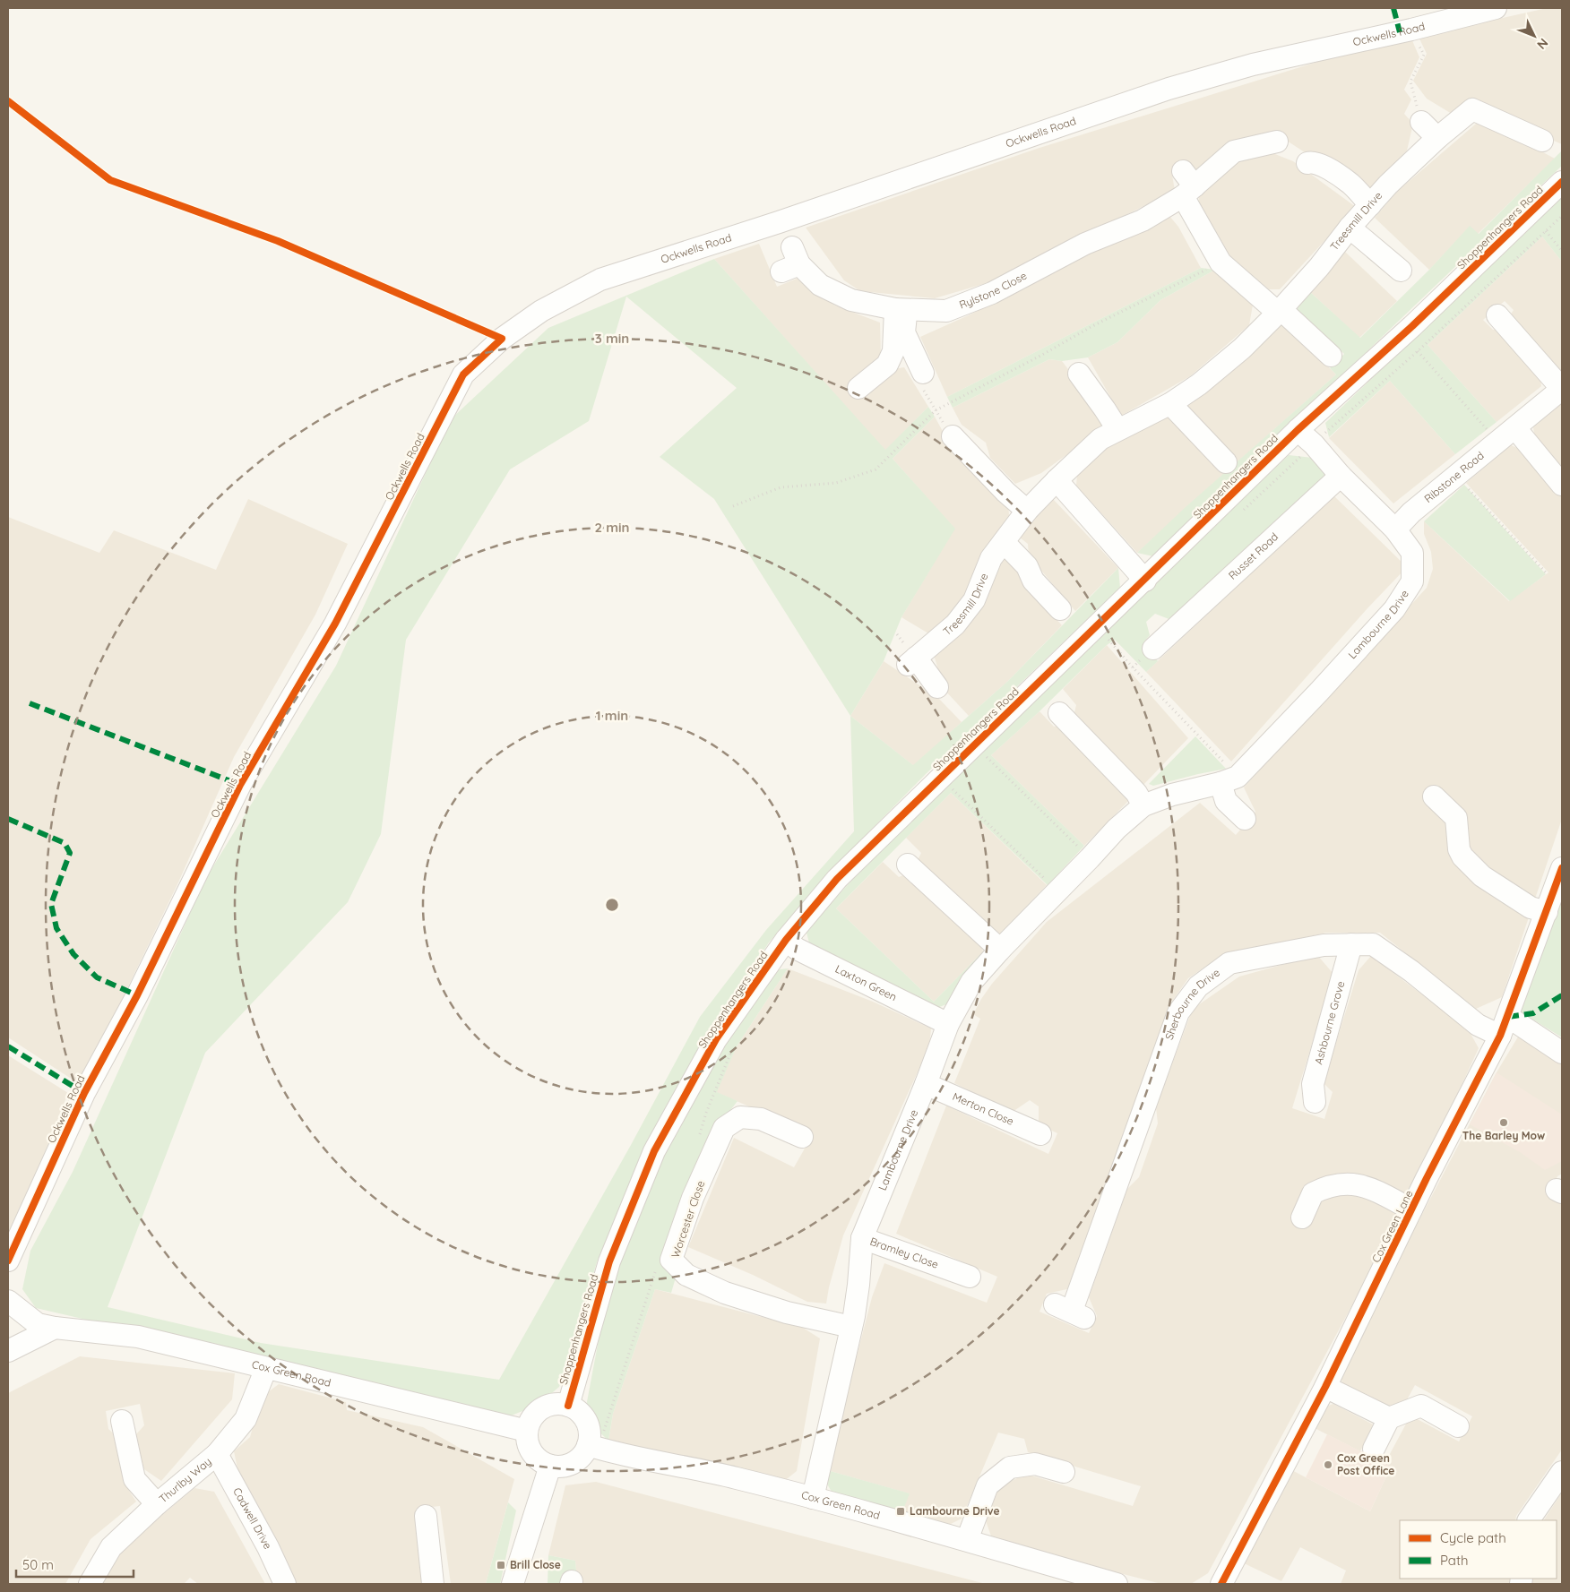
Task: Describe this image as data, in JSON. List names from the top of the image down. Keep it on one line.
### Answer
{"streets":{"street":["Ockwells Road","Treesmill Drive","Shoppenhangers Road","Rylstone Close","Ribstone Road","Russet Road","Lambourne Drive","Laxton Green","Sherbourne Drive","Ashbourne Grove","Merton Close","Worcester Close","Cox Green Lane","Bramley Close","Cox Green Road","Thurlby Way","Cadwell Drive"]},"crossings":[["Shoppenhangers Road","Lambourne Drive"],["Shoppenhangers Road","Laxton Green"],["Shoppenhangers Road","Cox Green Road"],["Ribstone Road","Lambourne Drive"],["Russet Road","Lambourne Drive"],["Lambourne Drive","Laxton Green"],["Lambourne Drive","Merton Close"],["Lambourne Drive","Worcester Close"],["Lambourne Drive","Bramley Close"],["Lambourne Drive","Cox Green Road"],["Sherbourne Drive","Ashbourne Grove"],["Sherbourne Drive","Cox Green Lane"],["Cox Green Road","Thurlby Way"],["Thurlby Way","Cadwell Drive"]],"places":{"other":["The Barley Mow","Cox Green Post Office"],"transit":["Lambourne Drive","Brill Close"]},"legend":["Cycle path","Path"],"scale_bar":"50 m","north":"bottom right","rings":["3 min","2 min","1 min"]}
